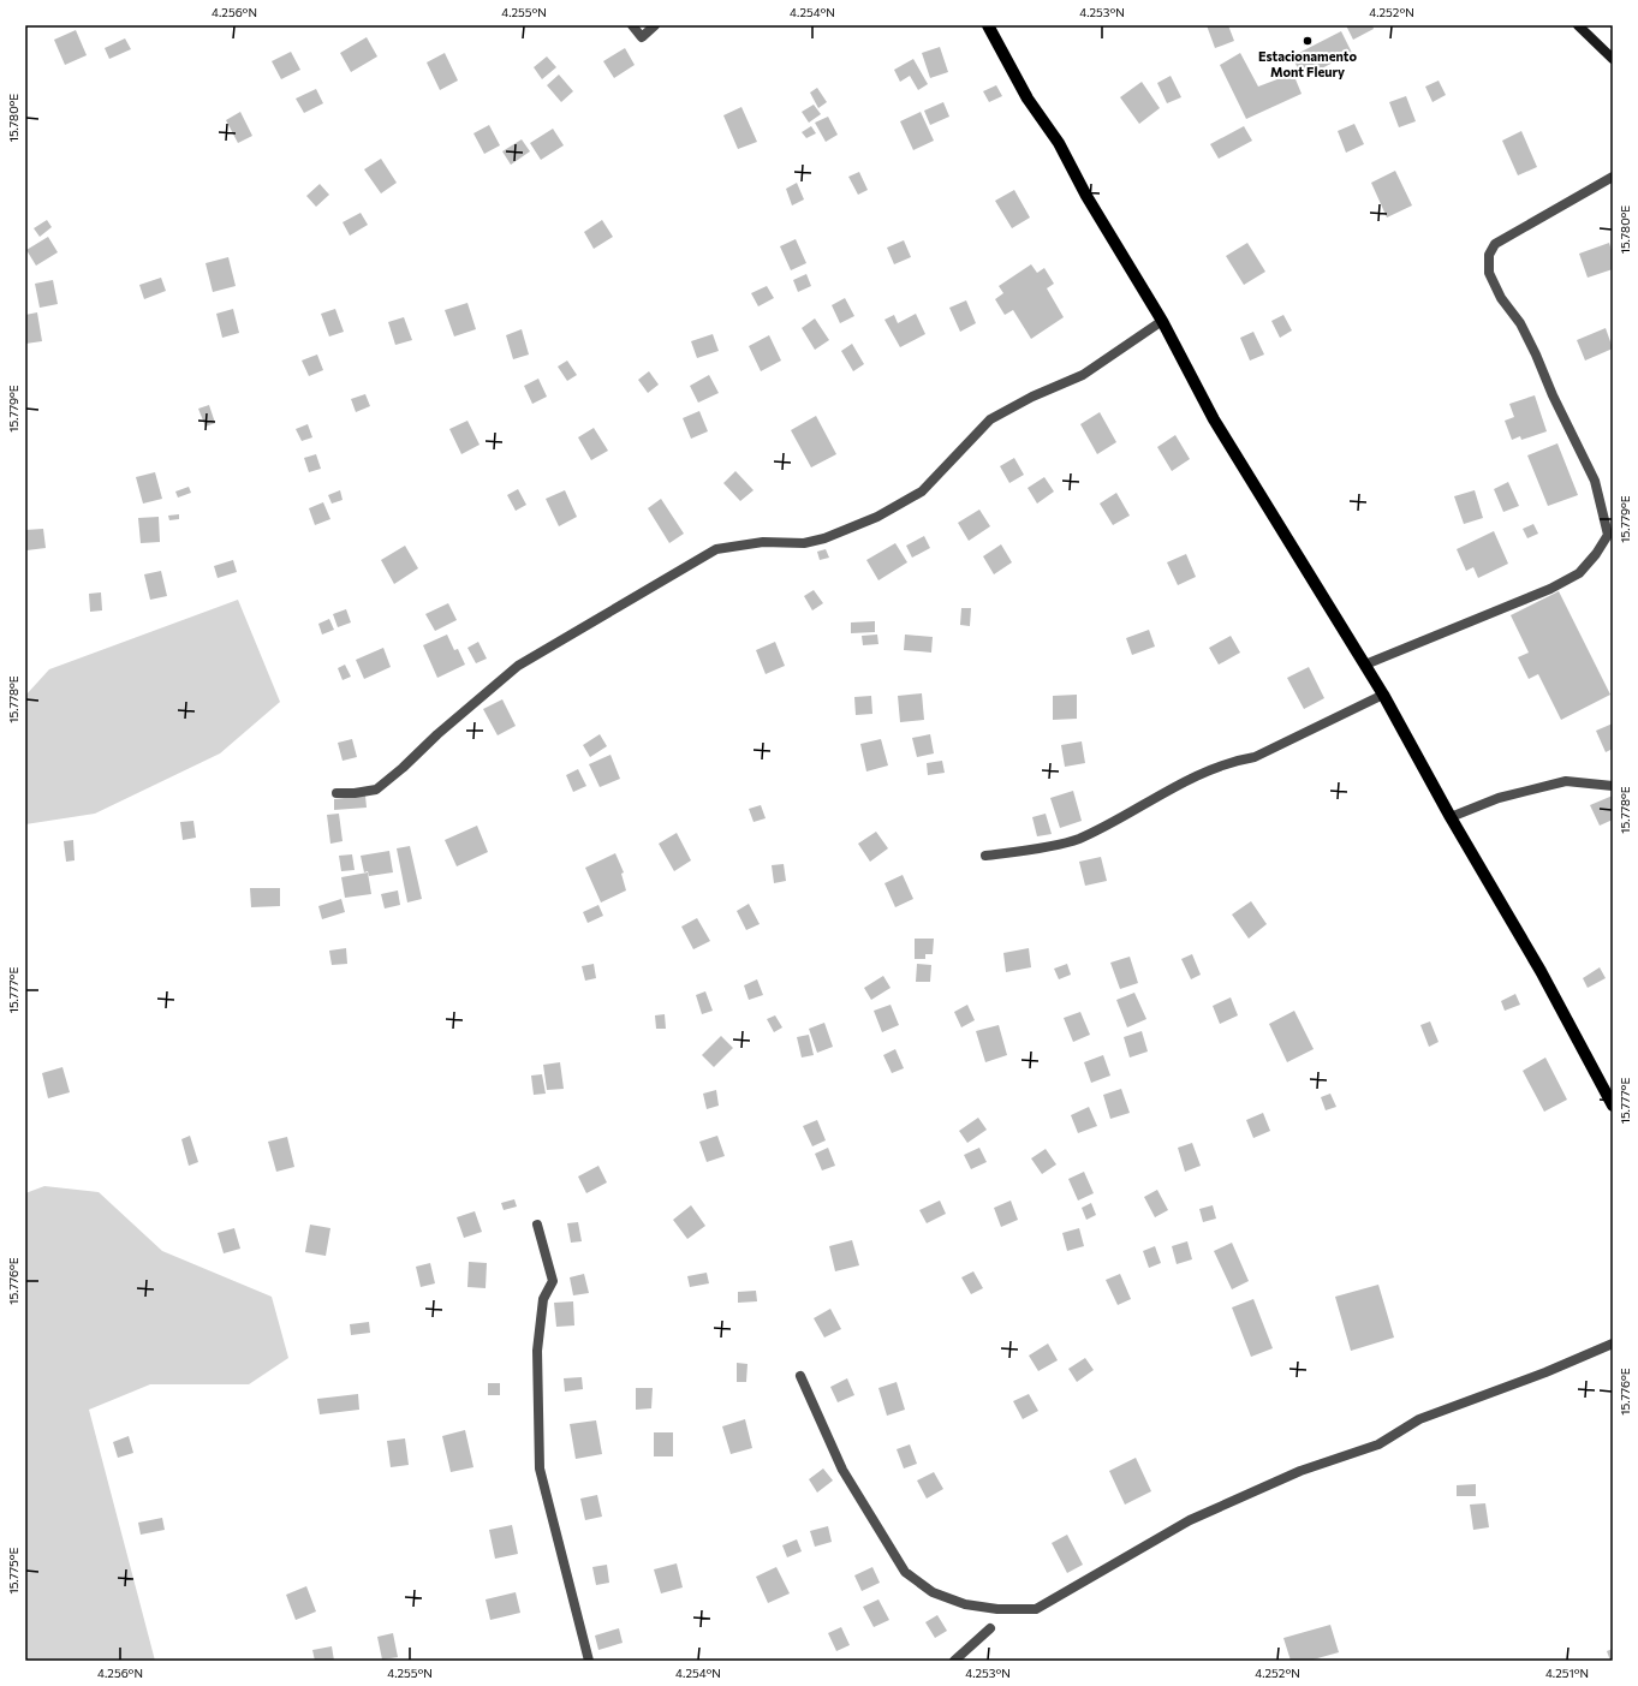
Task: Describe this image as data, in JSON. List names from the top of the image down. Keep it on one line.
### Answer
{"places":["Estacionamento Mont Fleury"],"coordinates":["4.256°N","4.255°N","4.254°N","4.253°N","4.252°N","15.780°E","15.779°E","15.778°E","15.777°E","15.776°E","15.775°E","4.251°N"]}
